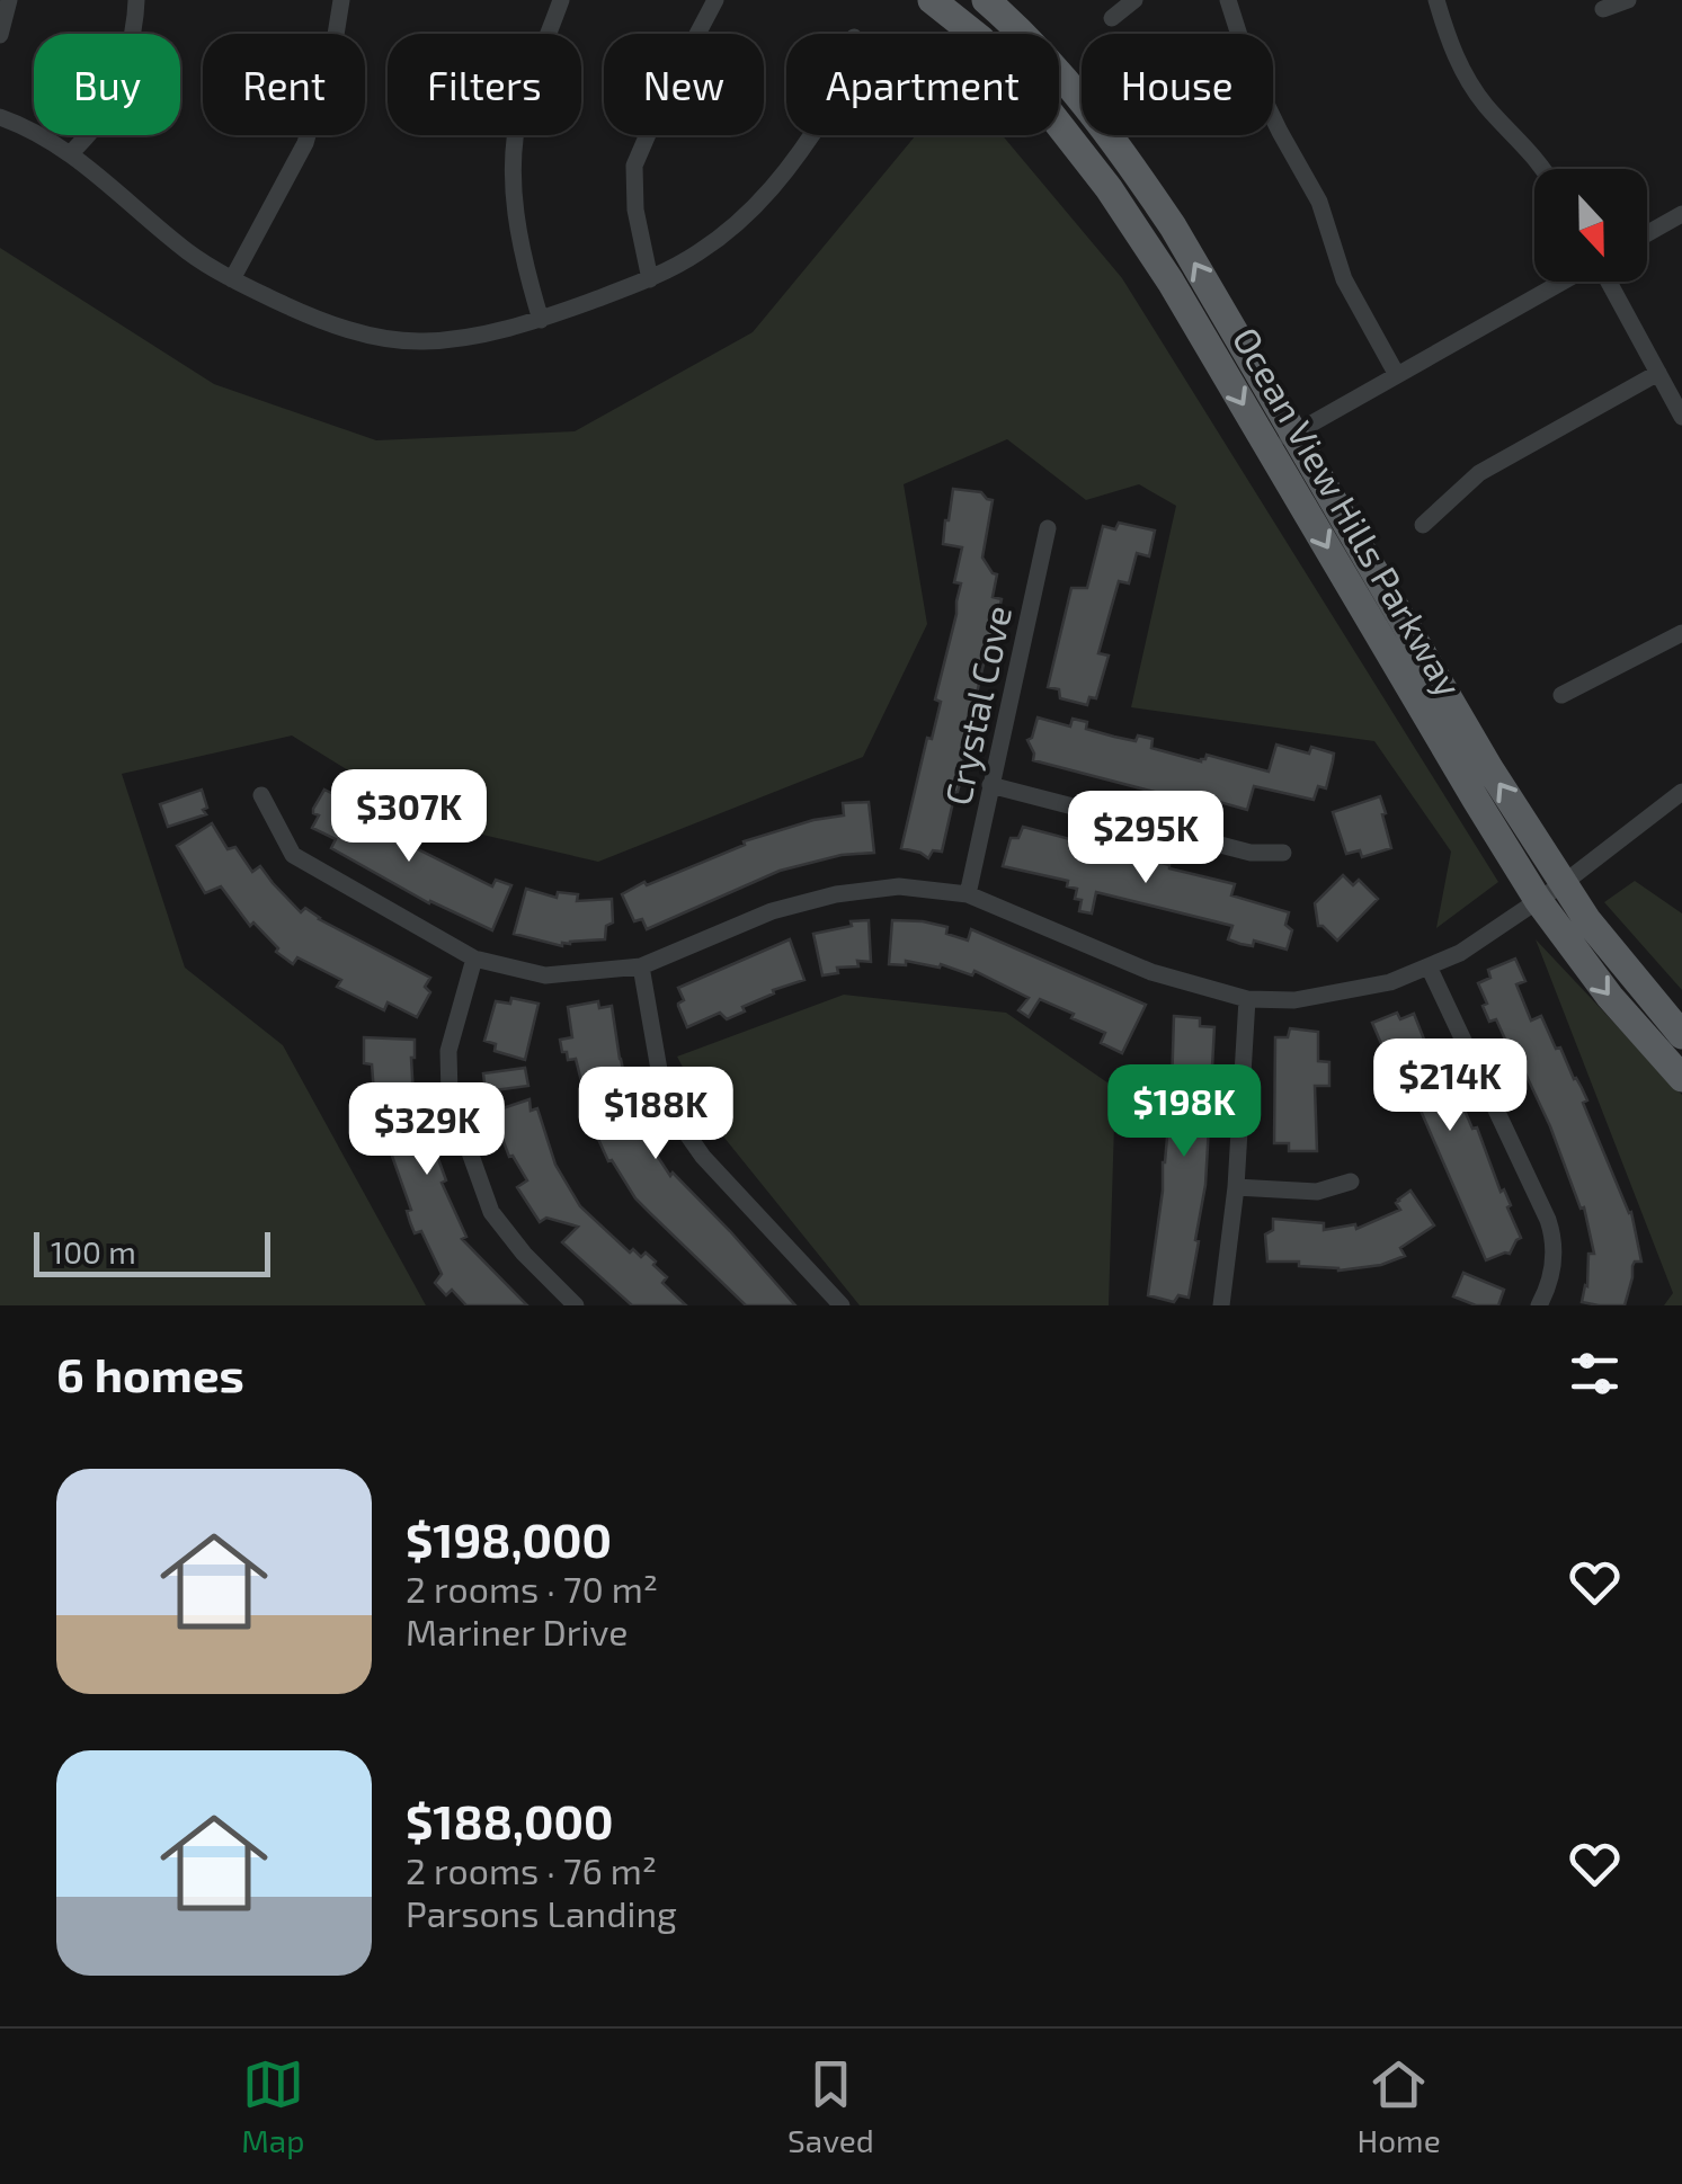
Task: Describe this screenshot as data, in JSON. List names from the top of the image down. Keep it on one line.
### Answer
{"streets":{"main road":["Ocean View Hills Parkway"],"street":["Crystal Cove"]},"scale_bar":"100 m","north":"bottom","page":{"chip":["Buy","Rent","Filters","New","Apartment","House"],"price":["$307K","$295K","$214K","$198K","$188K","$329K"],"scale":"100 m","heading":"6 homes","list":[{"name":"$198,000","note":"2 rooms · 70 m² · Mariner Drive"},{"name":"$188,000","note":"2 rooms · 76 m² · Parsons Landing"}],"tabs":["Map","Saved","Home"]}}
